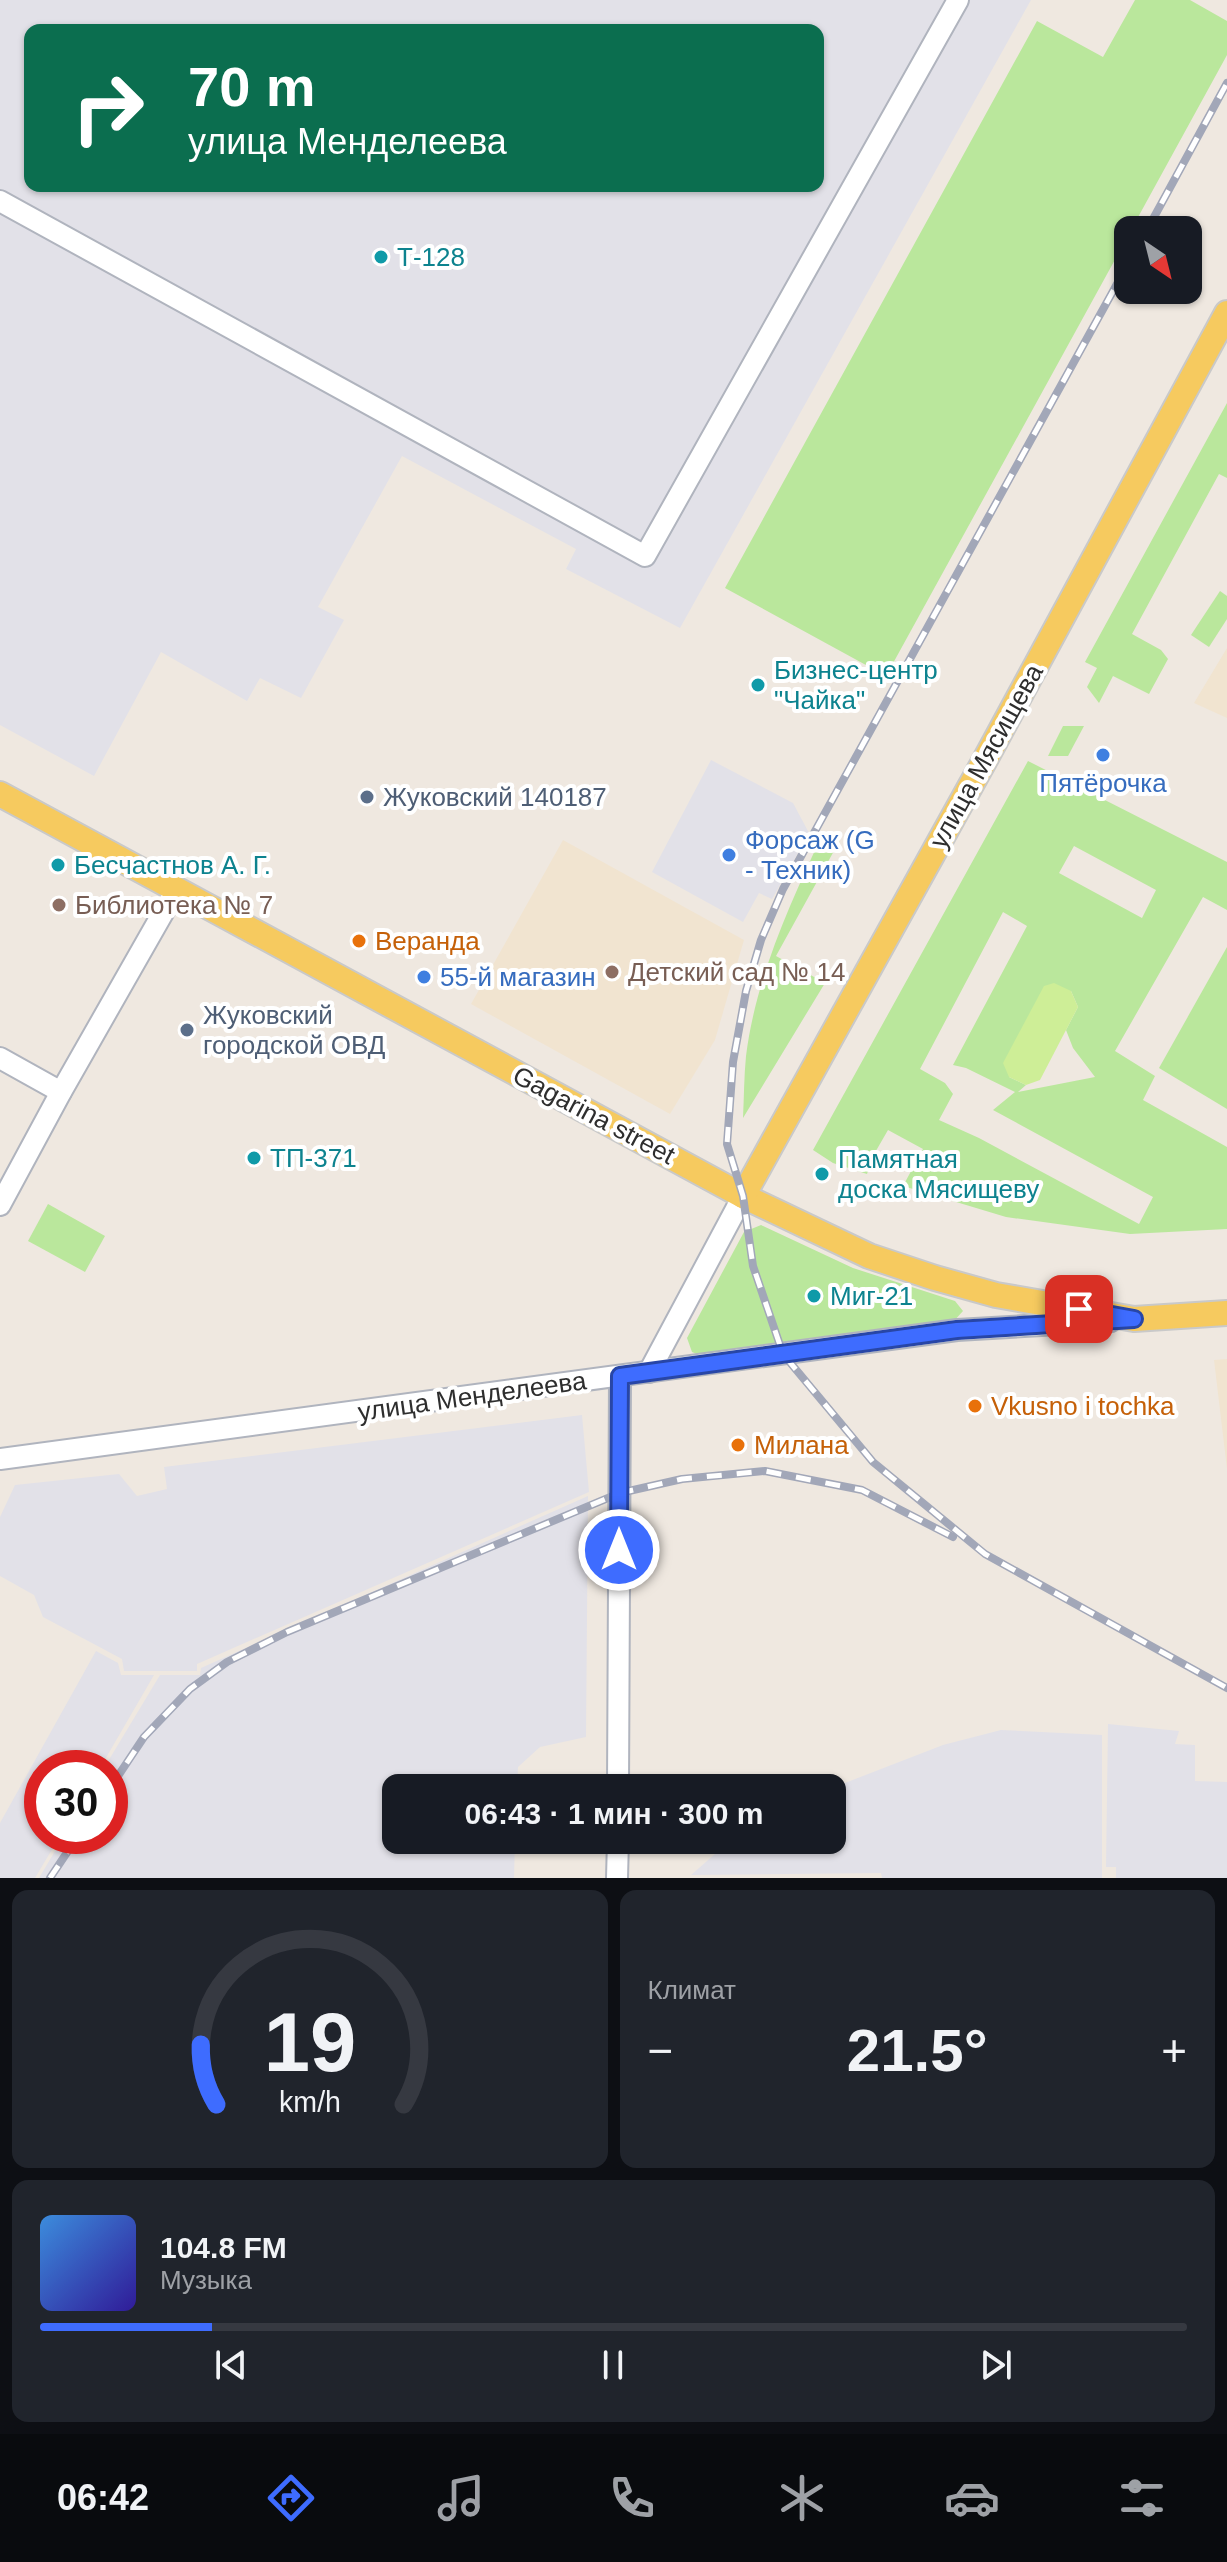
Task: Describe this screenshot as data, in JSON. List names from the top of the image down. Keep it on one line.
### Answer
{"streets":{"main road":["улица Мясищева","Gagarina street"],"street":["улица Менделеева"]},"crossings":[["улица Мясищева","Gagarina street"],["Gagarina street","улица Менделеева"]],"places":["Т-128","Бизнес-центр \"Чайка\"","Пятёрочка","Жуковский 140187","Форсаж (G - Техник)","Бесчастнов А. Г.","Библиотека № 7","Веранда","Детский сад № 14","55-й магазин","Жуковский городской ОВД","ТП-371","Памятная доска Мясищеву","Миг-21","Vkusno i tochka","Милана"],"north":"bottom right","page":{"turn":["70 m","улица Менделеева"],"limit":"30","trip":"06:43 · 1 мин · 300 m","tile":"Климат","heat":["−","21.5°","+"],"song":["104.8 FM","Музыка"],"tabs":"06:42","gauge":["19","km/h"]}}
